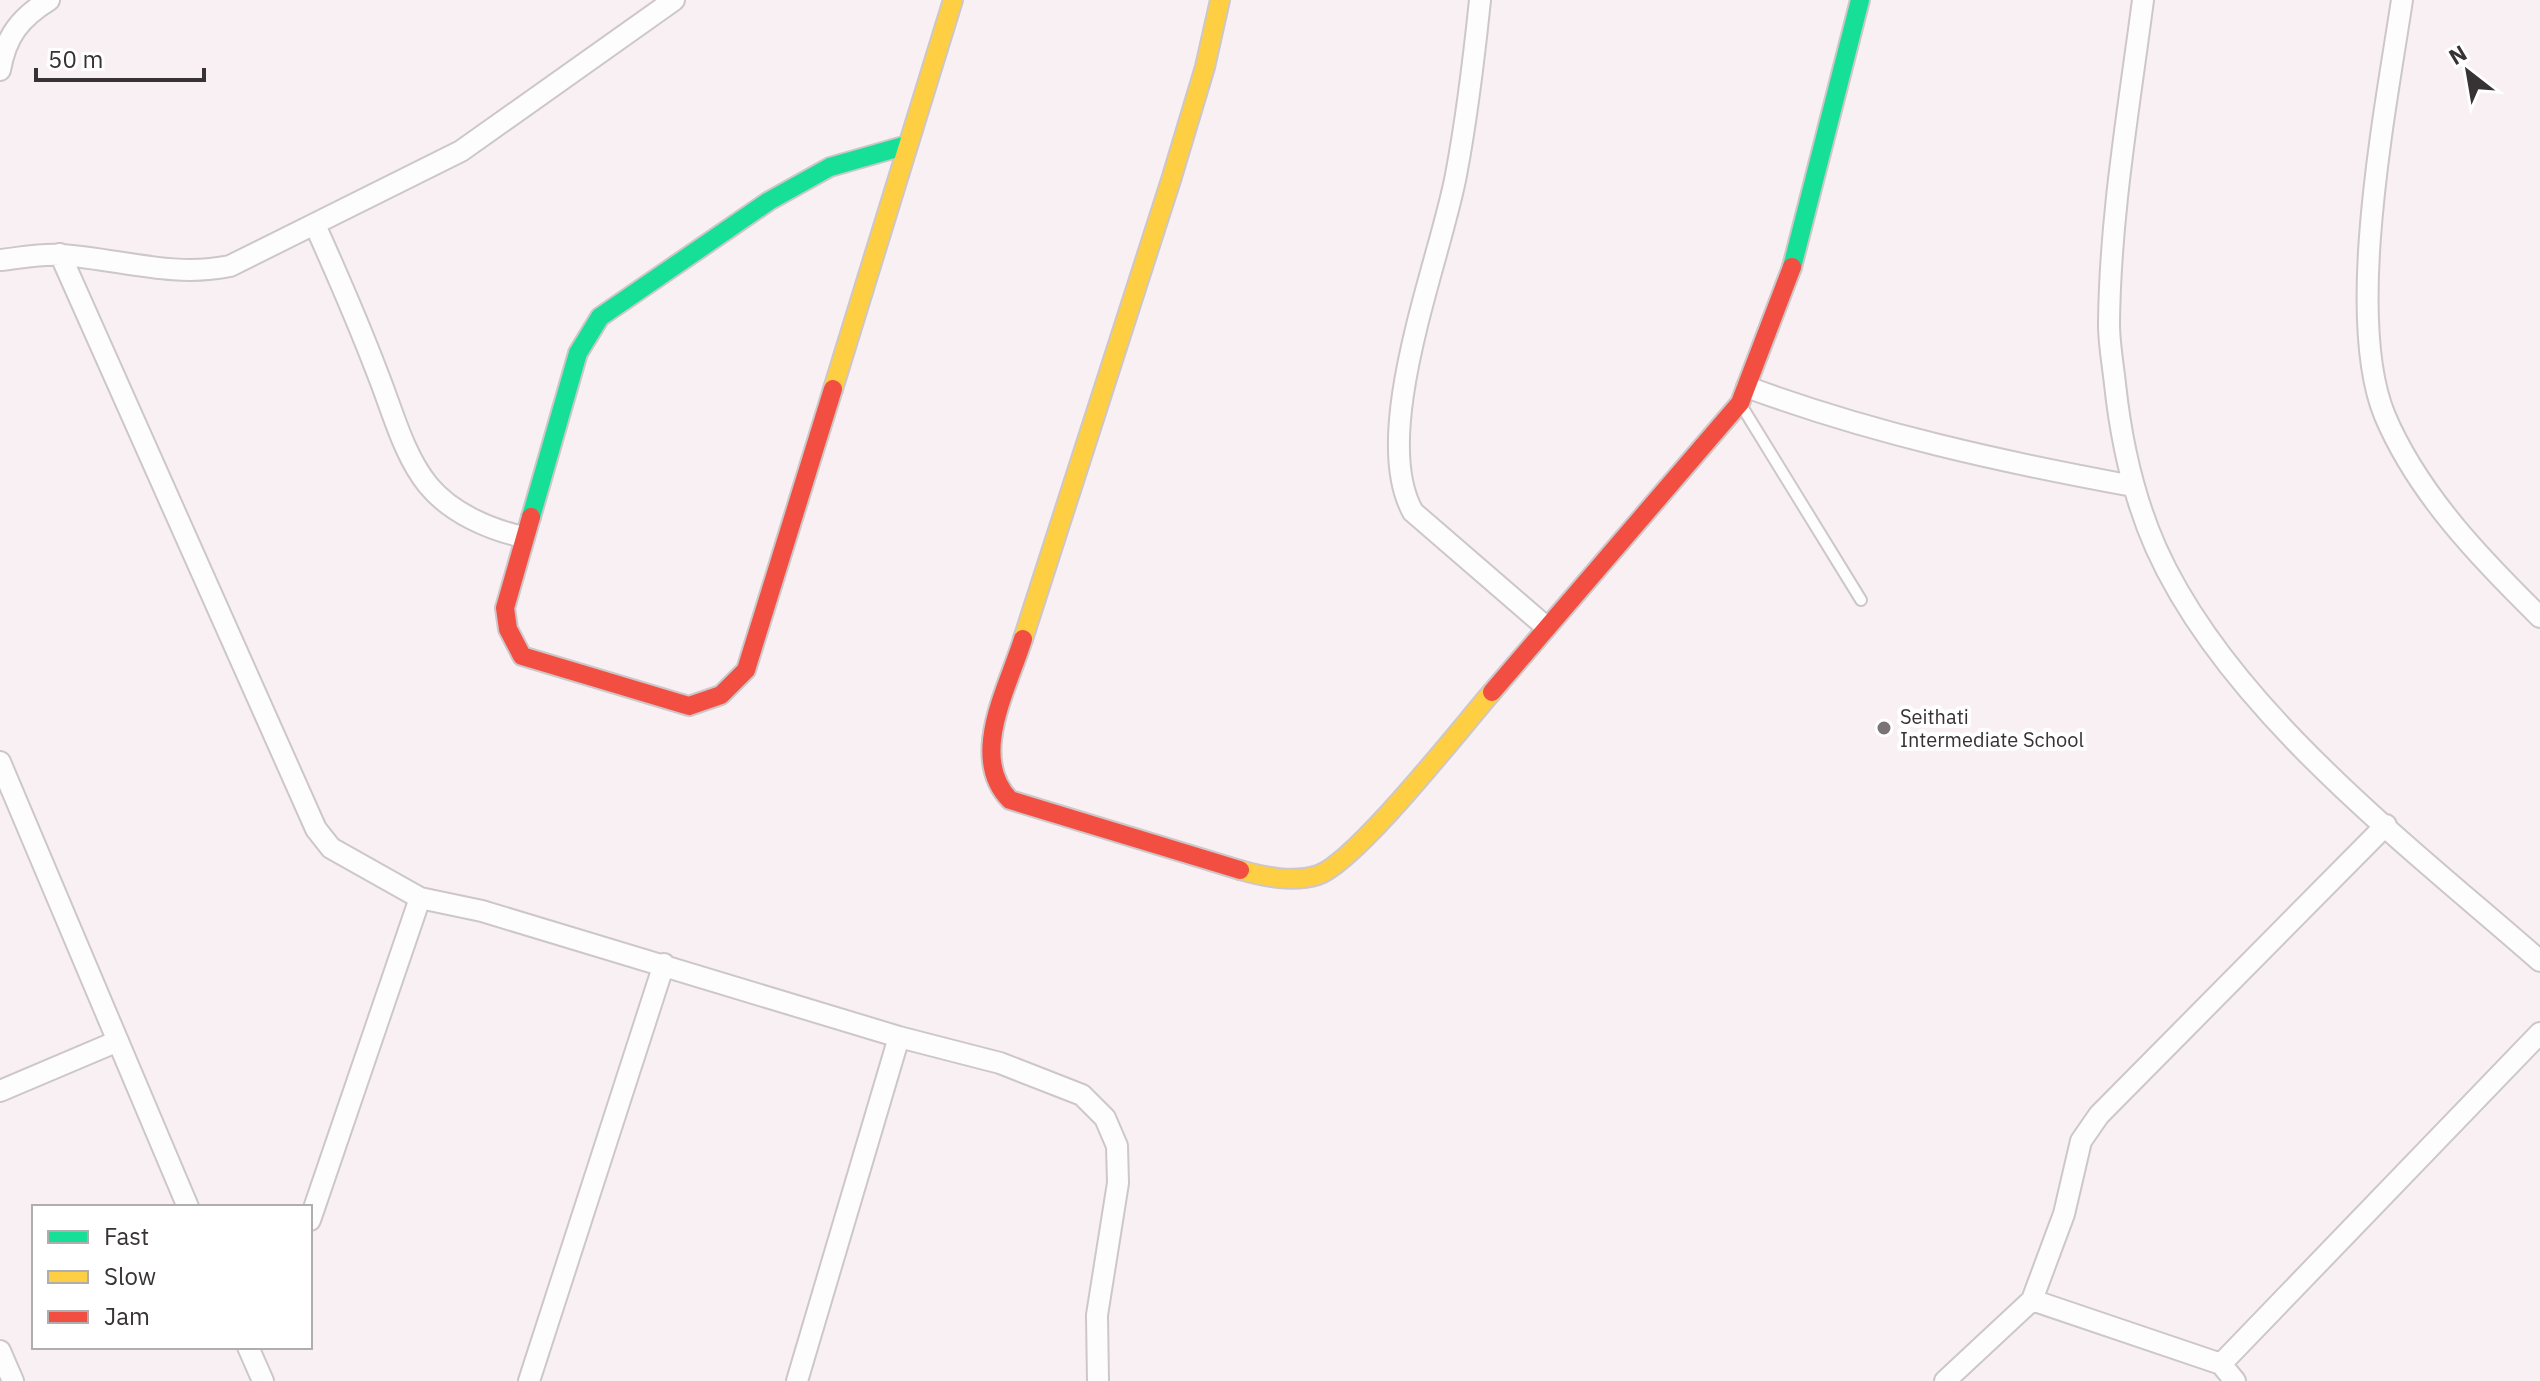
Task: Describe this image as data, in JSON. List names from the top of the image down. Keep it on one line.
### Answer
{"places":["Seithati Intermediate School"],"legend":["Fast","Slow","Jam"],"scale_bar":"50 m","north":"top left"}
